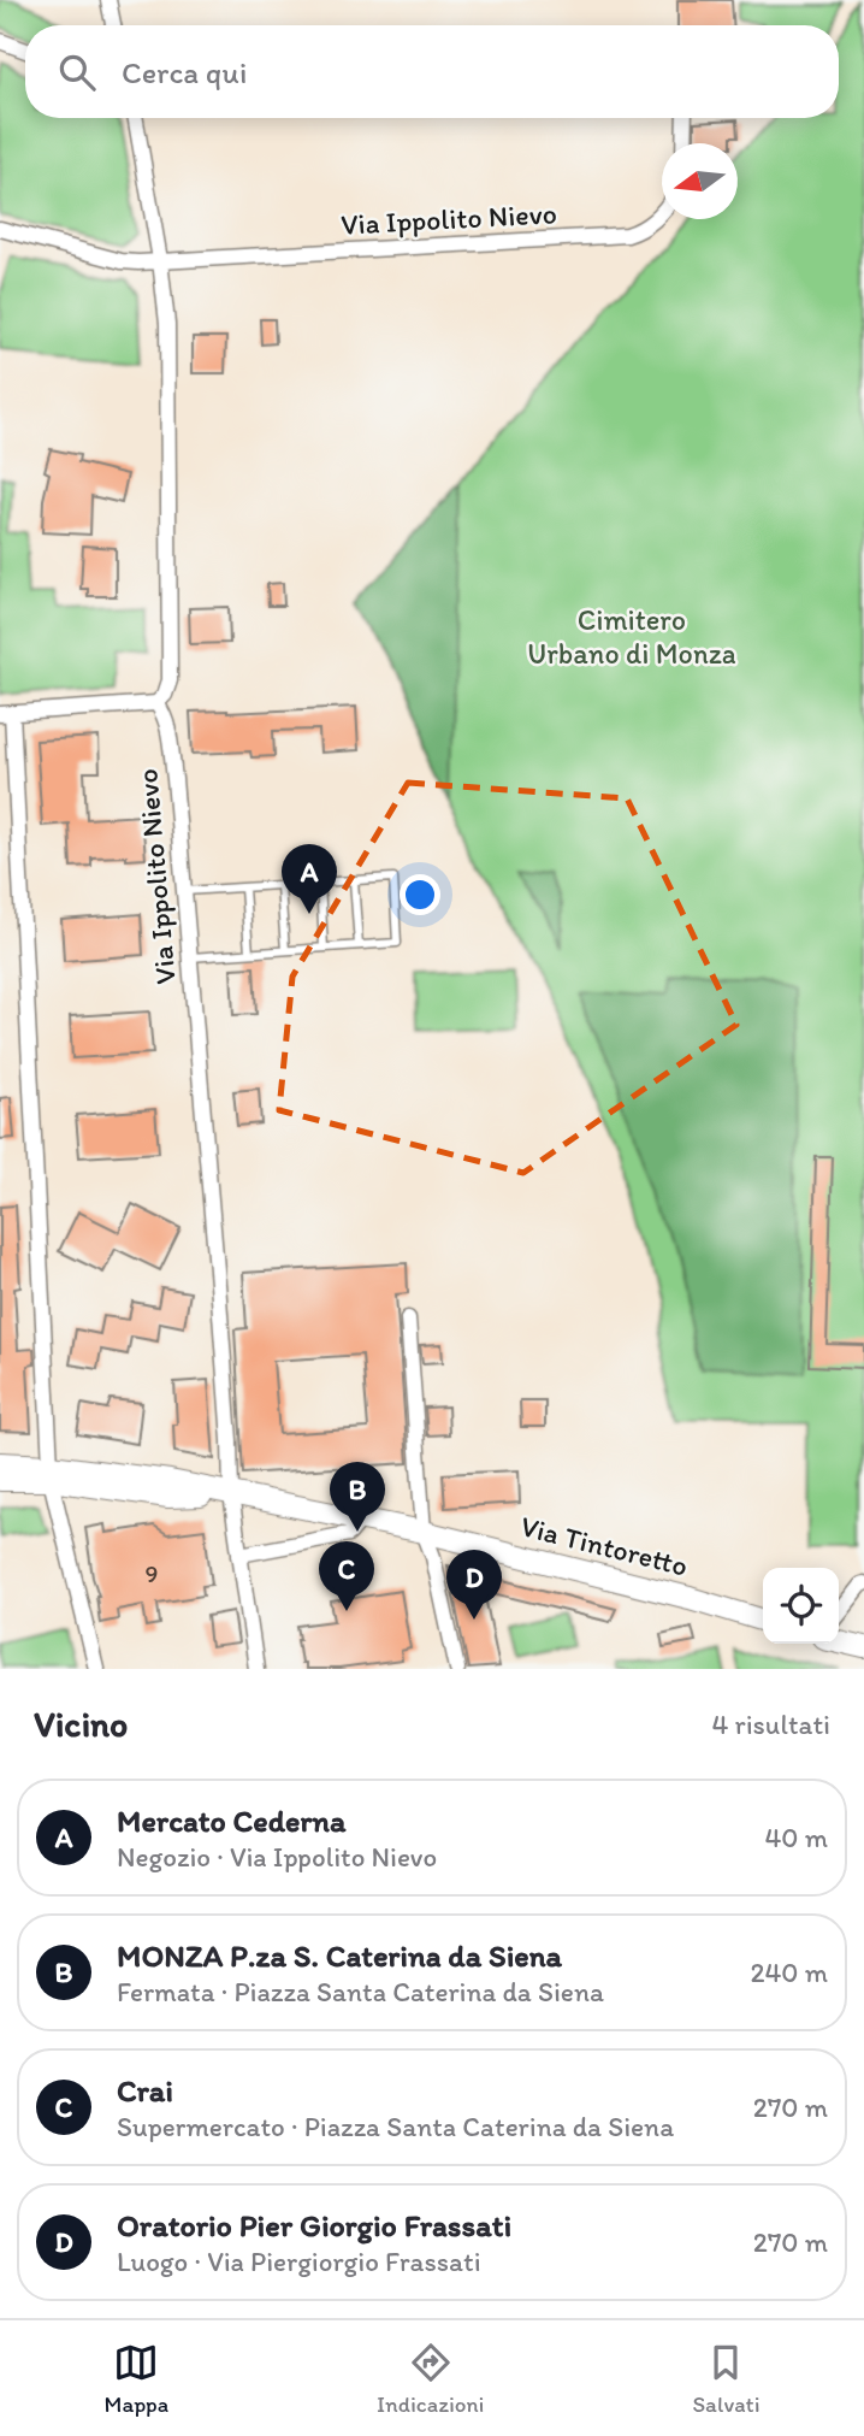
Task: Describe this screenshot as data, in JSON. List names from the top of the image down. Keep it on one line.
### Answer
{"streets":{"street":["Via Ippolito Nievo","Via Tintoretto"]},"crossings":[["Via Ippolito Nievo","Via Tintoretto"]],"parks":["Cimitero Urbano di Monza"],"house_numbers":["9"],"north":"left","page":{"search":"Cerca qui","pins":["A","B","C","D"],"heading":["Vicino","4 risultati"],"list":[{"mark":"A","name":"Mercato Cederna","note":"Negozio · Via Ippolito Nievo","value":"40 m"},{"mark":"B","name":"MONZA P.za S. Caterina da Siena","note":"Fermata · Piazza Santa Caterina da Siena","value":"240 m"},{"mark":"C","name":"Crai","note":"Supermercato · Piazza Santa Caterina da Siena","value":"270 m"},{"mark":"D","name":"Oratorio Pier Giorgio Frassati","note":"Luogo · Via Piergiorgio Frassati","value":"270 m"}],"nav":["Mappa","Indicazioni","Salvati"]}}
